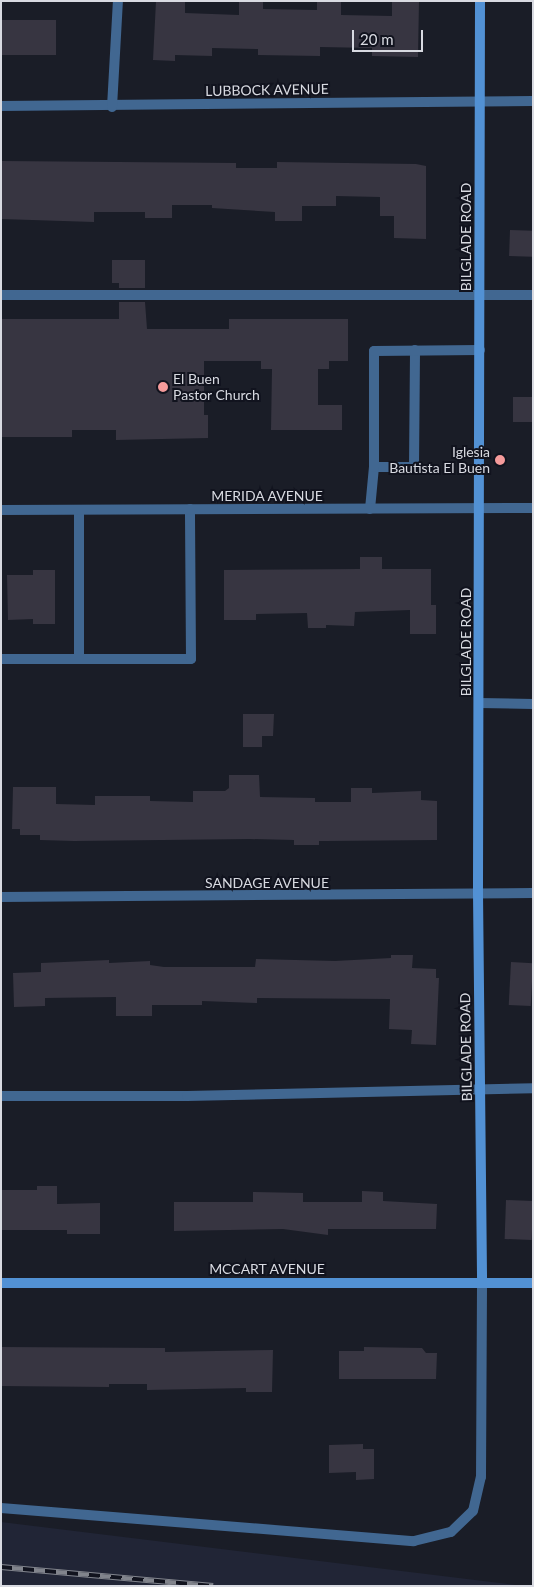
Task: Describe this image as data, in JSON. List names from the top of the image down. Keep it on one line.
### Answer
{"streets":{"street":["LUBBOCK AVENUE","BILGLADE ROAD","MERIDA AVENUE","SANDAGE AVENUE","MCCART AVENUE"]},"crossings":[["LUBBOCK AVENUE","BILGLADE ROAD"],["BILGLADE ROAD","MERIDA AVENUE"],["BILGLADE ROAD","SANDAGE AVENUE"],["BILGLADE ROAD","MCCART AVENUE"]],"places":["El Buen Pastor Church","Iglesia Bautista El Buen"],"scale_bar":"20 m"}
